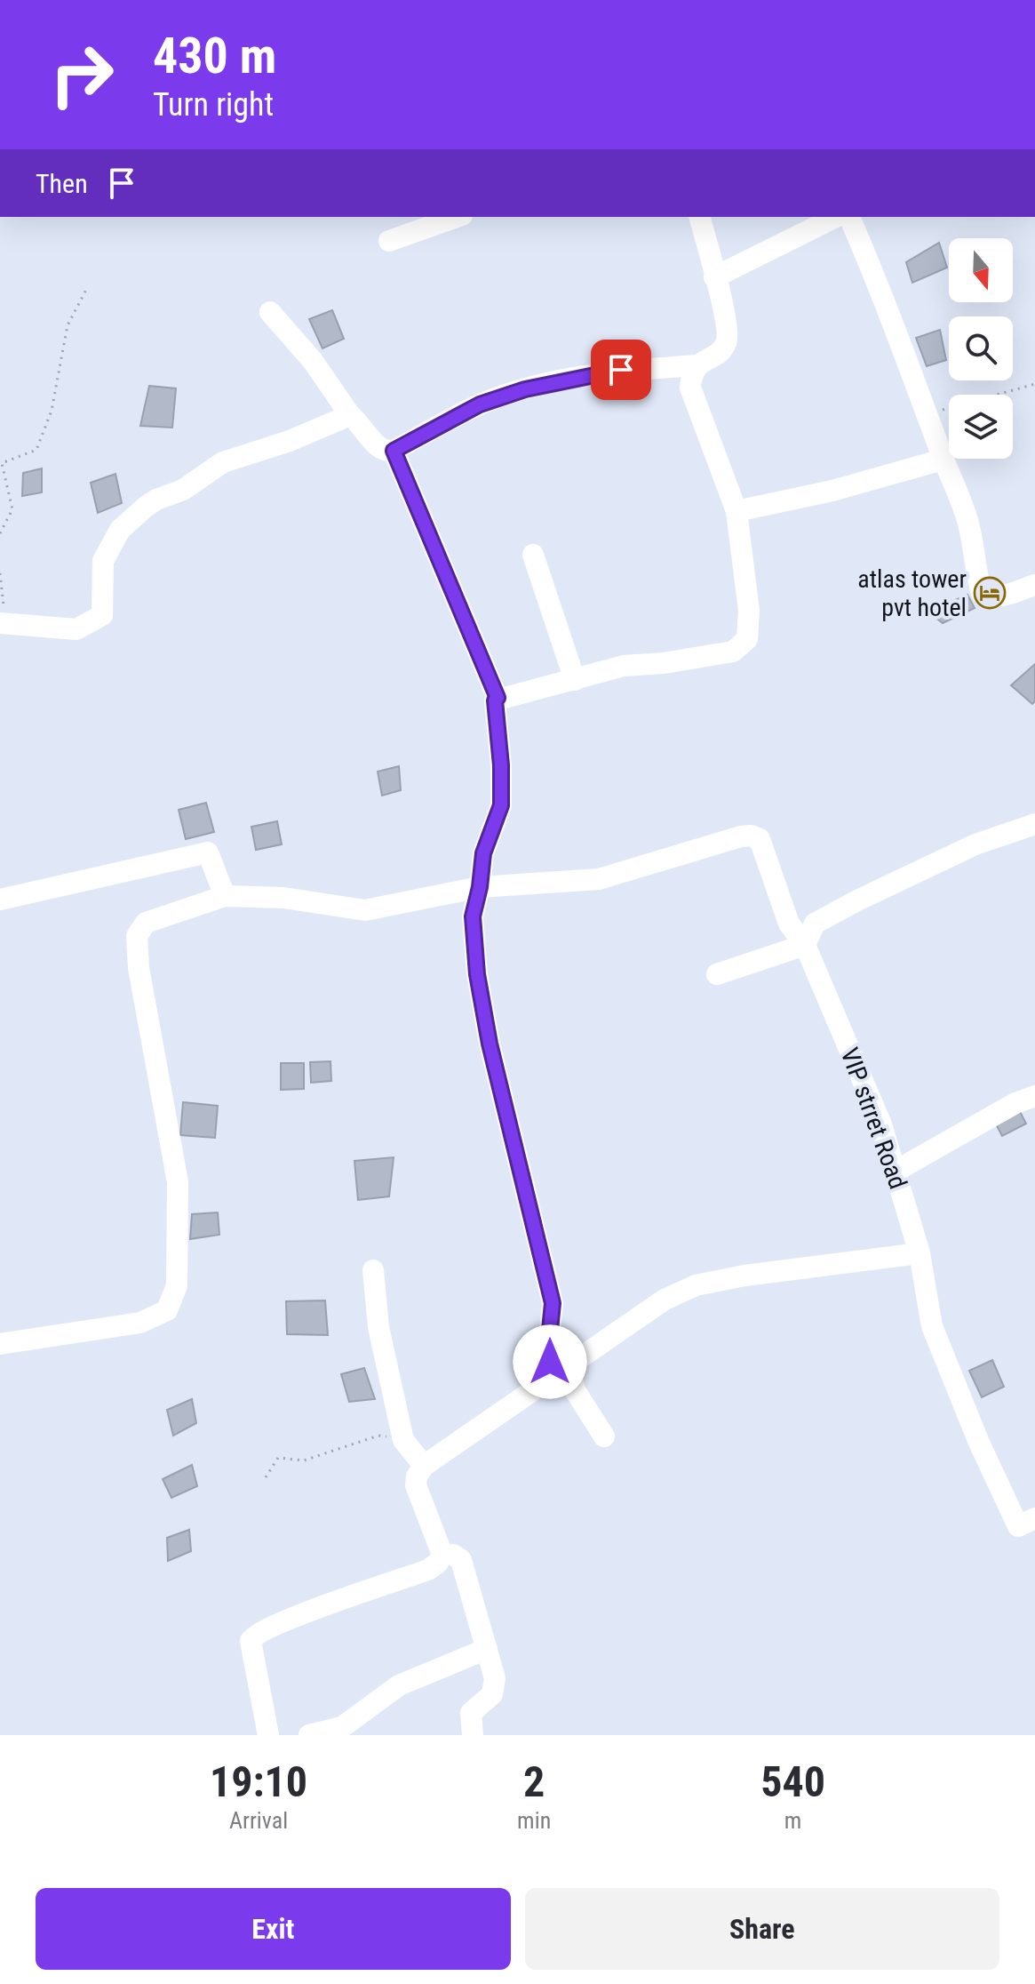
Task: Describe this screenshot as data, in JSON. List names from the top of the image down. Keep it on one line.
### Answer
{"streets":{"street":["VIP strret Road"]},"places":{"hotel":["atlas tower pvt hotel"]},"north":"bottom","page":{"turn":["430 m","Turn right"],"then":"Then","eta":["19:10","Arrival","2","min","540","m"],"buttons":["Exit","Share"]}}
